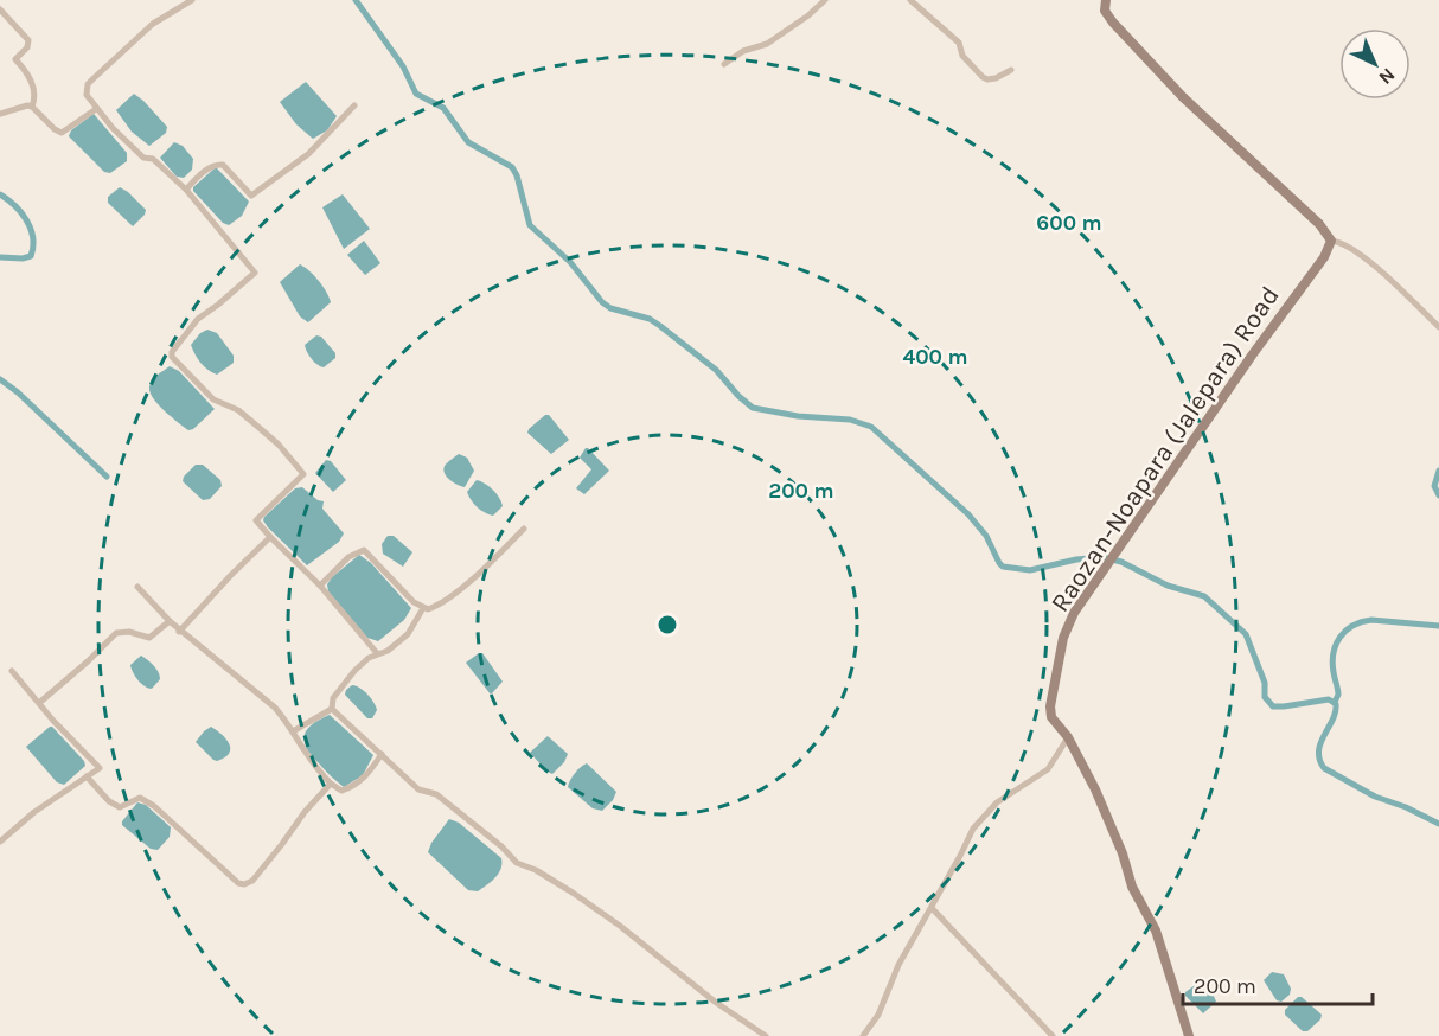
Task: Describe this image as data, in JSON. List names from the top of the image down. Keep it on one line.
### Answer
{"streets":{"main road":["Raozan-Noapara (Jalepara) Road"]},"scale_bar":"200 m","north":"bottom right","rings":["600 m","400 m","200 m"]}
